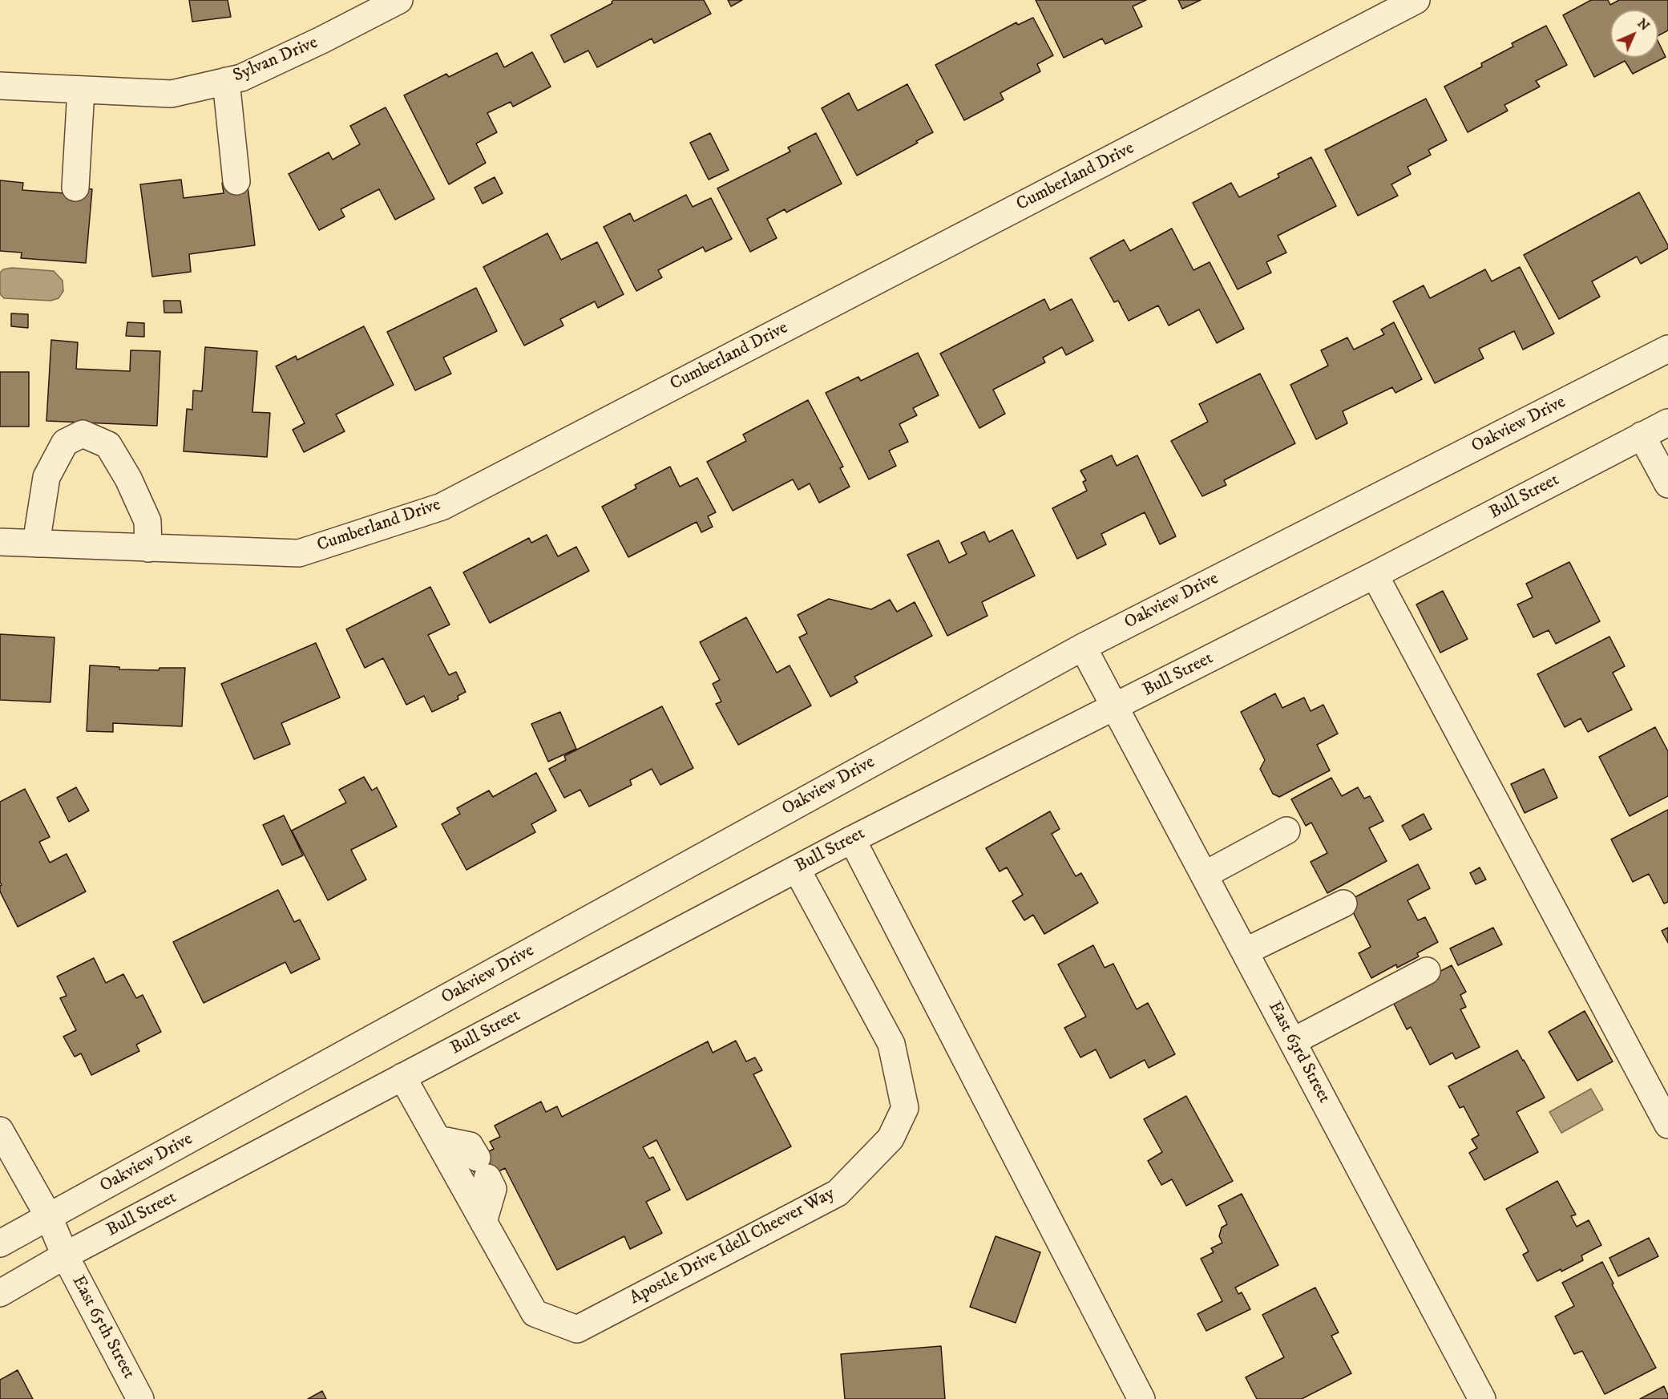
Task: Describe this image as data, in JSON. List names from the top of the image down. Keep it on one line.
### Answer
{"streets":{"street":["Sylvan Drive","Cumberland Drive","Oakview Drive","Bull Street","East 63rd Street","Apostle Drive Idell Cheever Way","East 65th Street"]},"crossings":[["Oakview Drive","East 63rd Street"],["Oakview Drive","East 65th Street"],["Bull Street","East 63rd Street"],["Bull Street","Apostle Drive Idell Cheever Way"],["Bull Street","East 65th Street"]],"north":"top right"}
